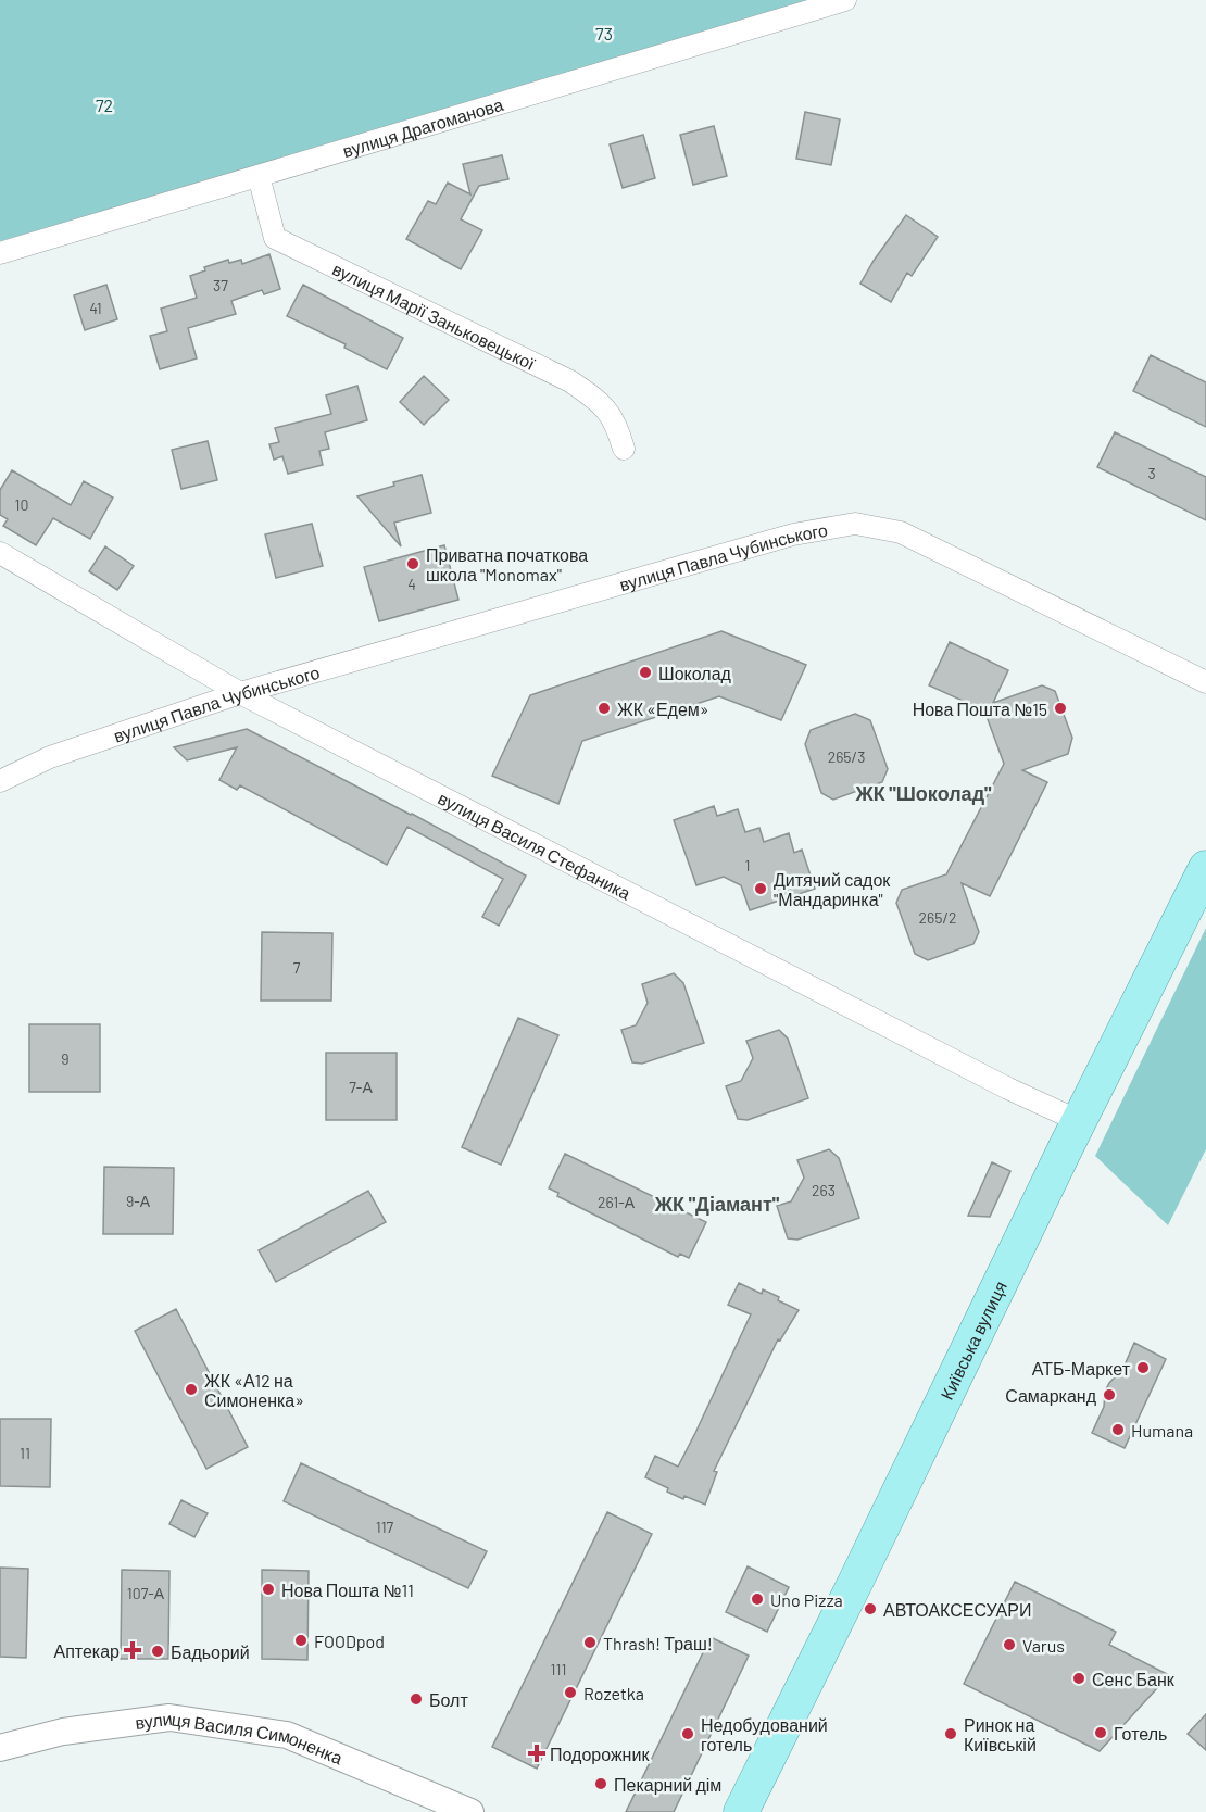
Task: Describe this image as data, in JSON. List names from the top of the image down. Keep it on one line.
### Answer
{"streets":{"main road":["Київська вулиця"],"street":["вулиця Драгоманова","вулиця Марії Заньковецької","вулиця Павла Чубинського","вулиця Василя Стефаника","вулиця Василя Симоненка"]},"crossings":[["вулиця Драгоманова","вулиця Марії Заньковецької"],["вулиця Павла Чубинського","вулиця Василя Стефаника"],["вулиця Василя Стефаника","Київська вулиця"]],"districts":["ЖК \"Шоколад\"","ЖК \"Діамант\""],"parks":["73","72"],"places":{"other":["Приватна початкова школа \"Monomax\"","Шоколад","ЖК «Едем»","Нова Пошта №15","Дитячий садок \"Мандаринка\"","АТБ-Маркет","ЖК «А12 на Симоненка»","Самарканд","Humana","Нова Пошта №11","Uno Pizza","АВТОАКСЕСУАРИ","FOODpod","Thrash! Траш!","Varus","Бадьорий","Сенс Банк","Rozetka","Болт","Готель","Недобудований готель","Ринок на Київській","Пекарний дім"],"health":["Аптекар","Подорожник"]},"house_numbers":["37","41","3","10","4","265/3","1","265/2","7","9","7-А","263","9-А","261-А","11","117","107-А","111"]}
